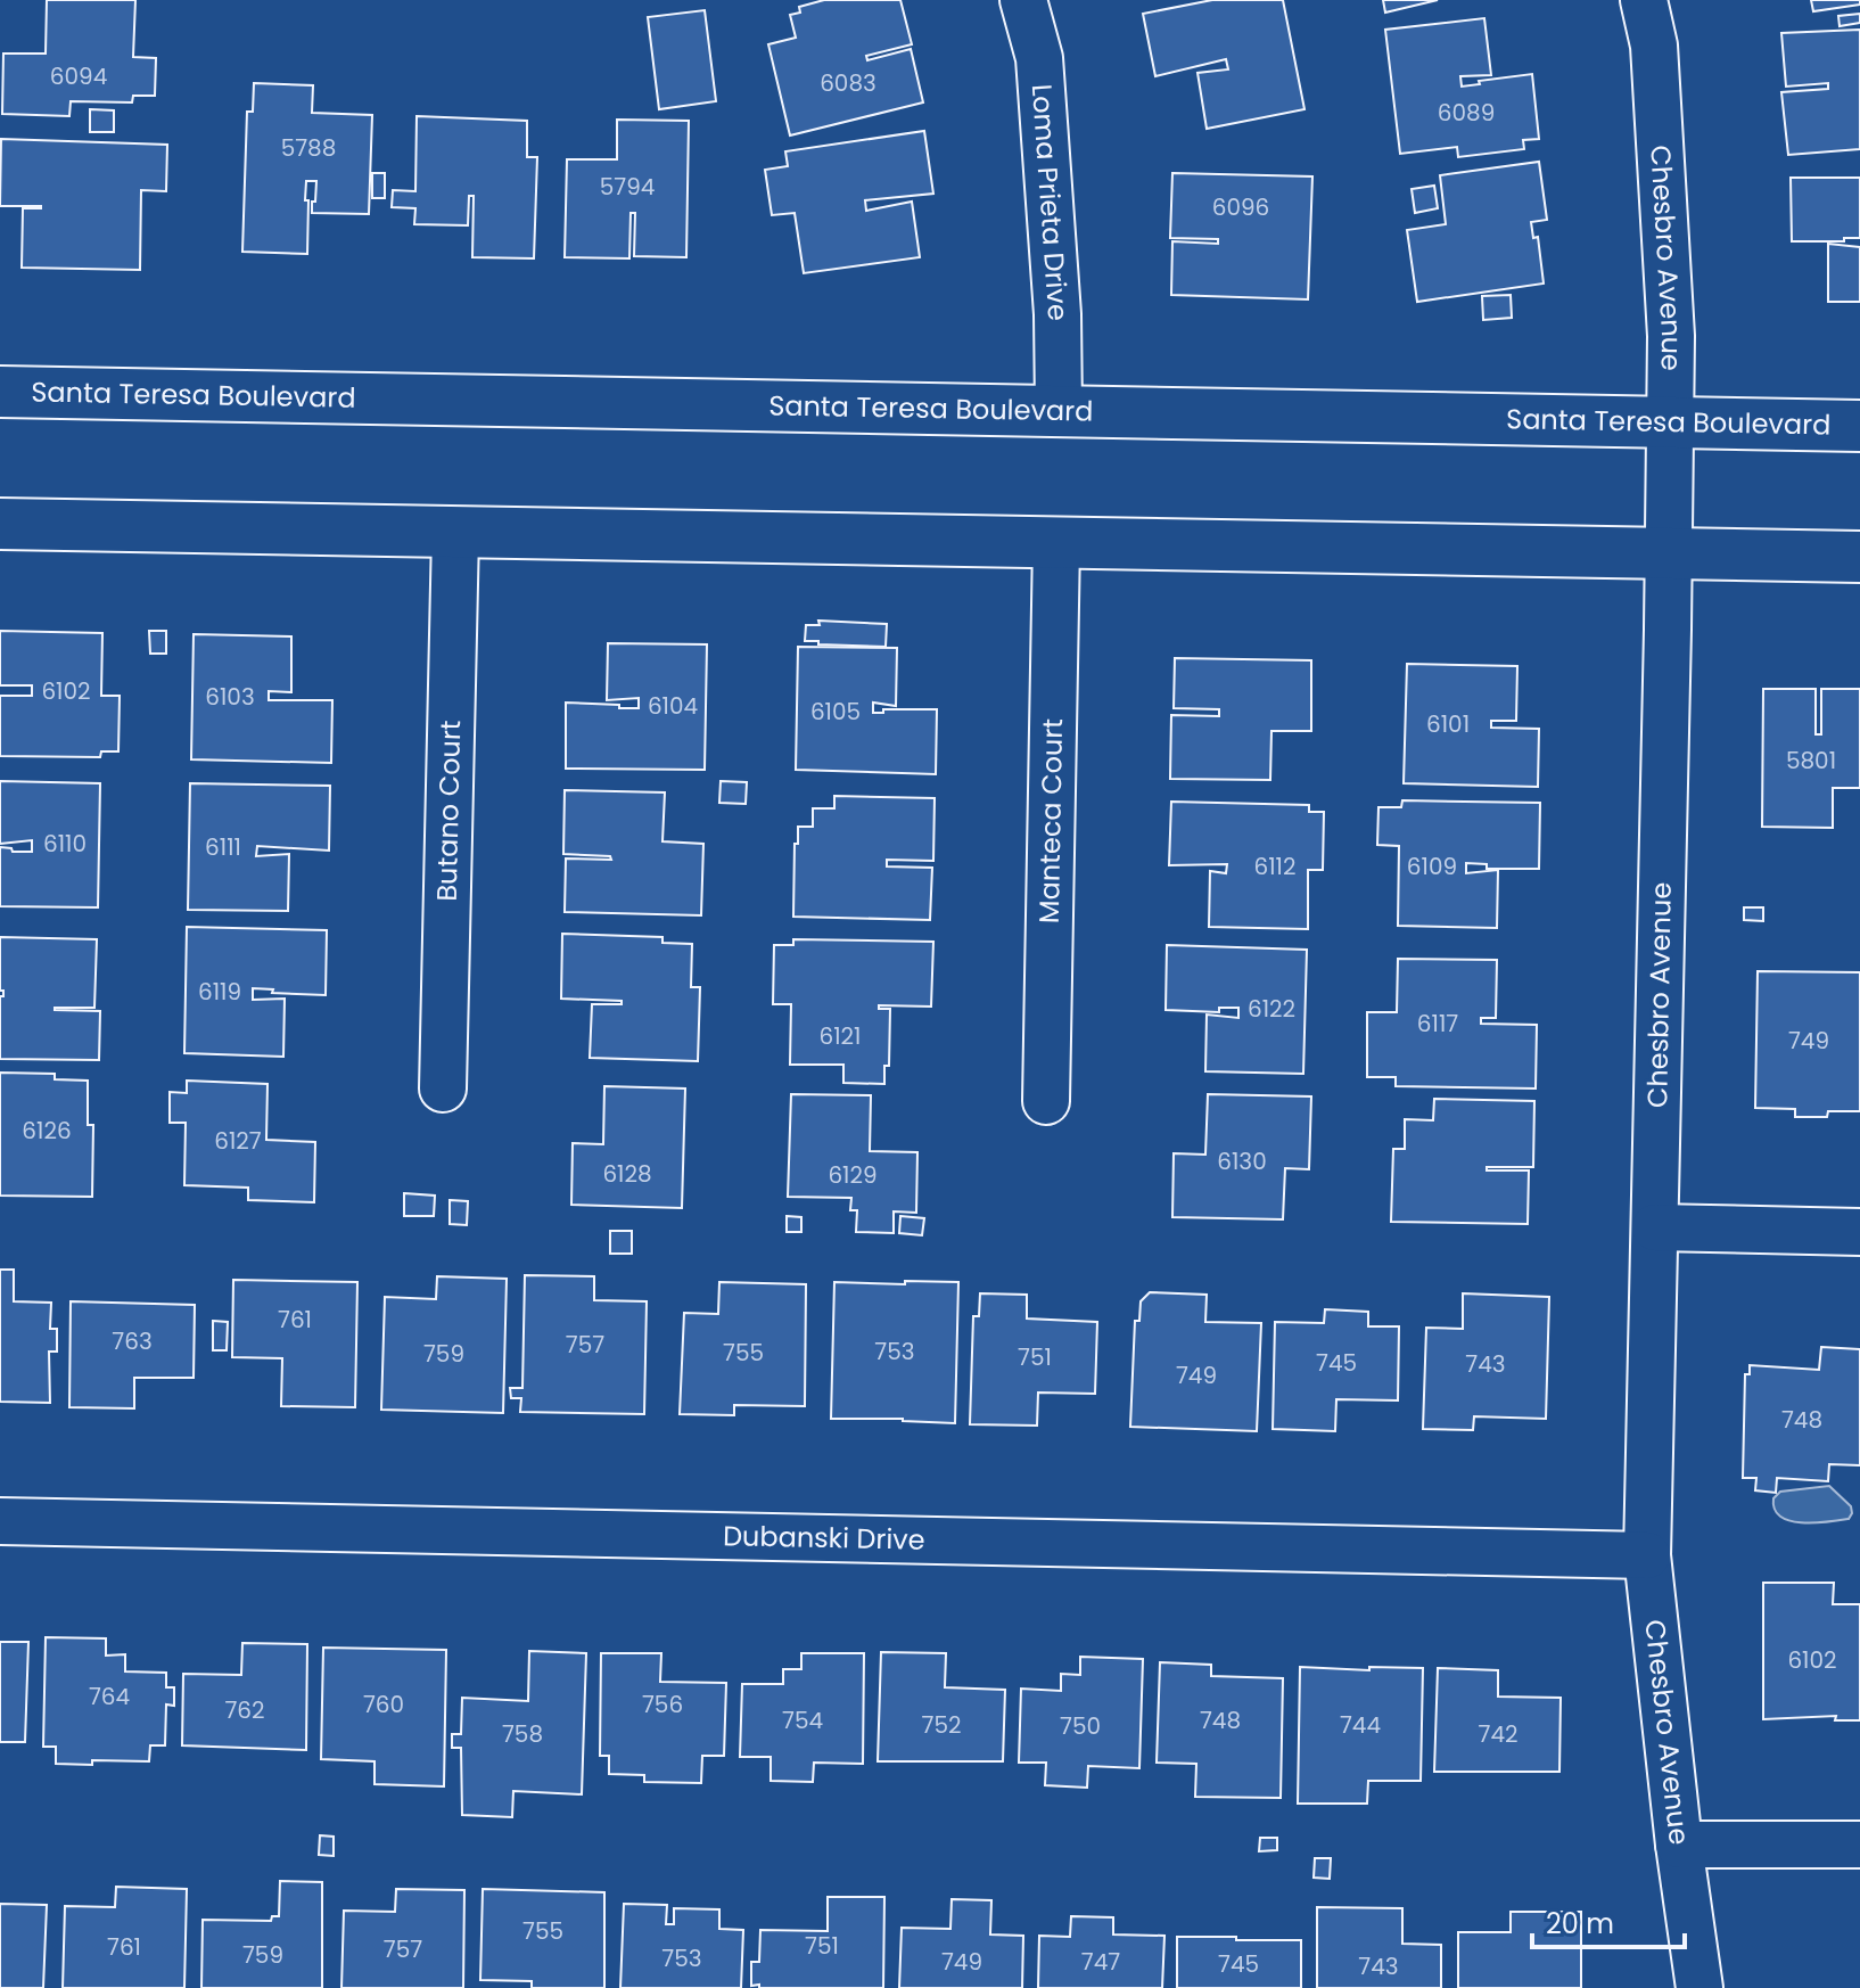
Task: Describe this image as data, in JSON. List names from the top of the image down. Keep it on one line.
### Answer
{"streets":{"main road":["Santa Teresa Boulevard"],"street":["Loma Prieta Drive","Chesbro Avenue","Butano Court","Manteca Court","Dubanski Drive"]},"crossings":[["Loma Prieta Drive","Santa Teresa Boulevard"],["Chesbro Avenue","Santa Teresa Boulevard"],["Chesbro Avenue","Dubanski Drive"]],"house_numbers":["6094","6083","6089","5788","5794","6096","6102","6103","6104","6105","6101","5801","6110","6111","6112","6109","6119","6122","6117","6121","749","6126","6127","6130","6128","6129","761","763","757","753","755","759","751","745","743","749","748","6102","764","760","756","762","754","748","752","744","750","758","742","755","751","761","757","759","753","749","747","745","743"],"scale_bar":"20 m"}
